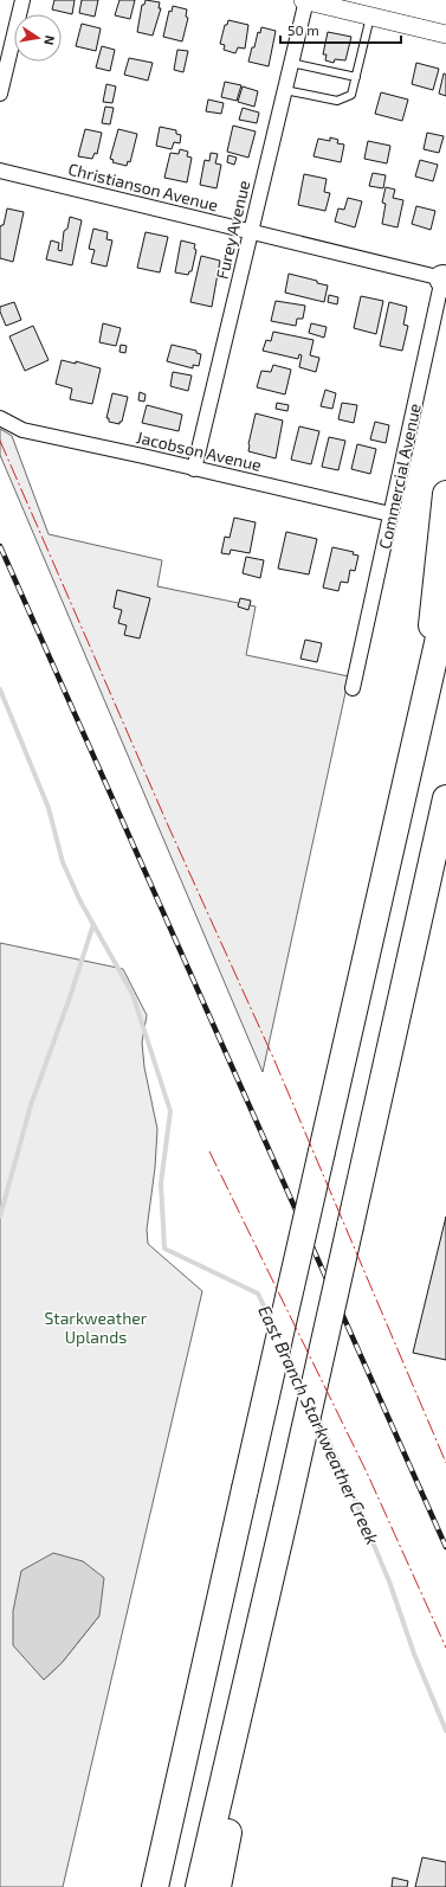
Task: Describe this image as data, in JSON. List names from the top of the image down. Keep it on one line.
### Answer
{"streets":{"street":["Christianson Avenue","Furey Avenue","Jacobson Avenue","Commercial Avenue"]},"crossings":[["Christianson Avenue","Furey Avenue"],["Christianson Avenue","Commercial Avenue"],["Furey Avenue","Jacobson Avenue"],["Jacobson Avenue","Commercial Avenue"]],"water":["East Branch Starkweather Creek"],"parks":["Starkweather Uplands"],"scale_bar":"50 m","north":"right"}
